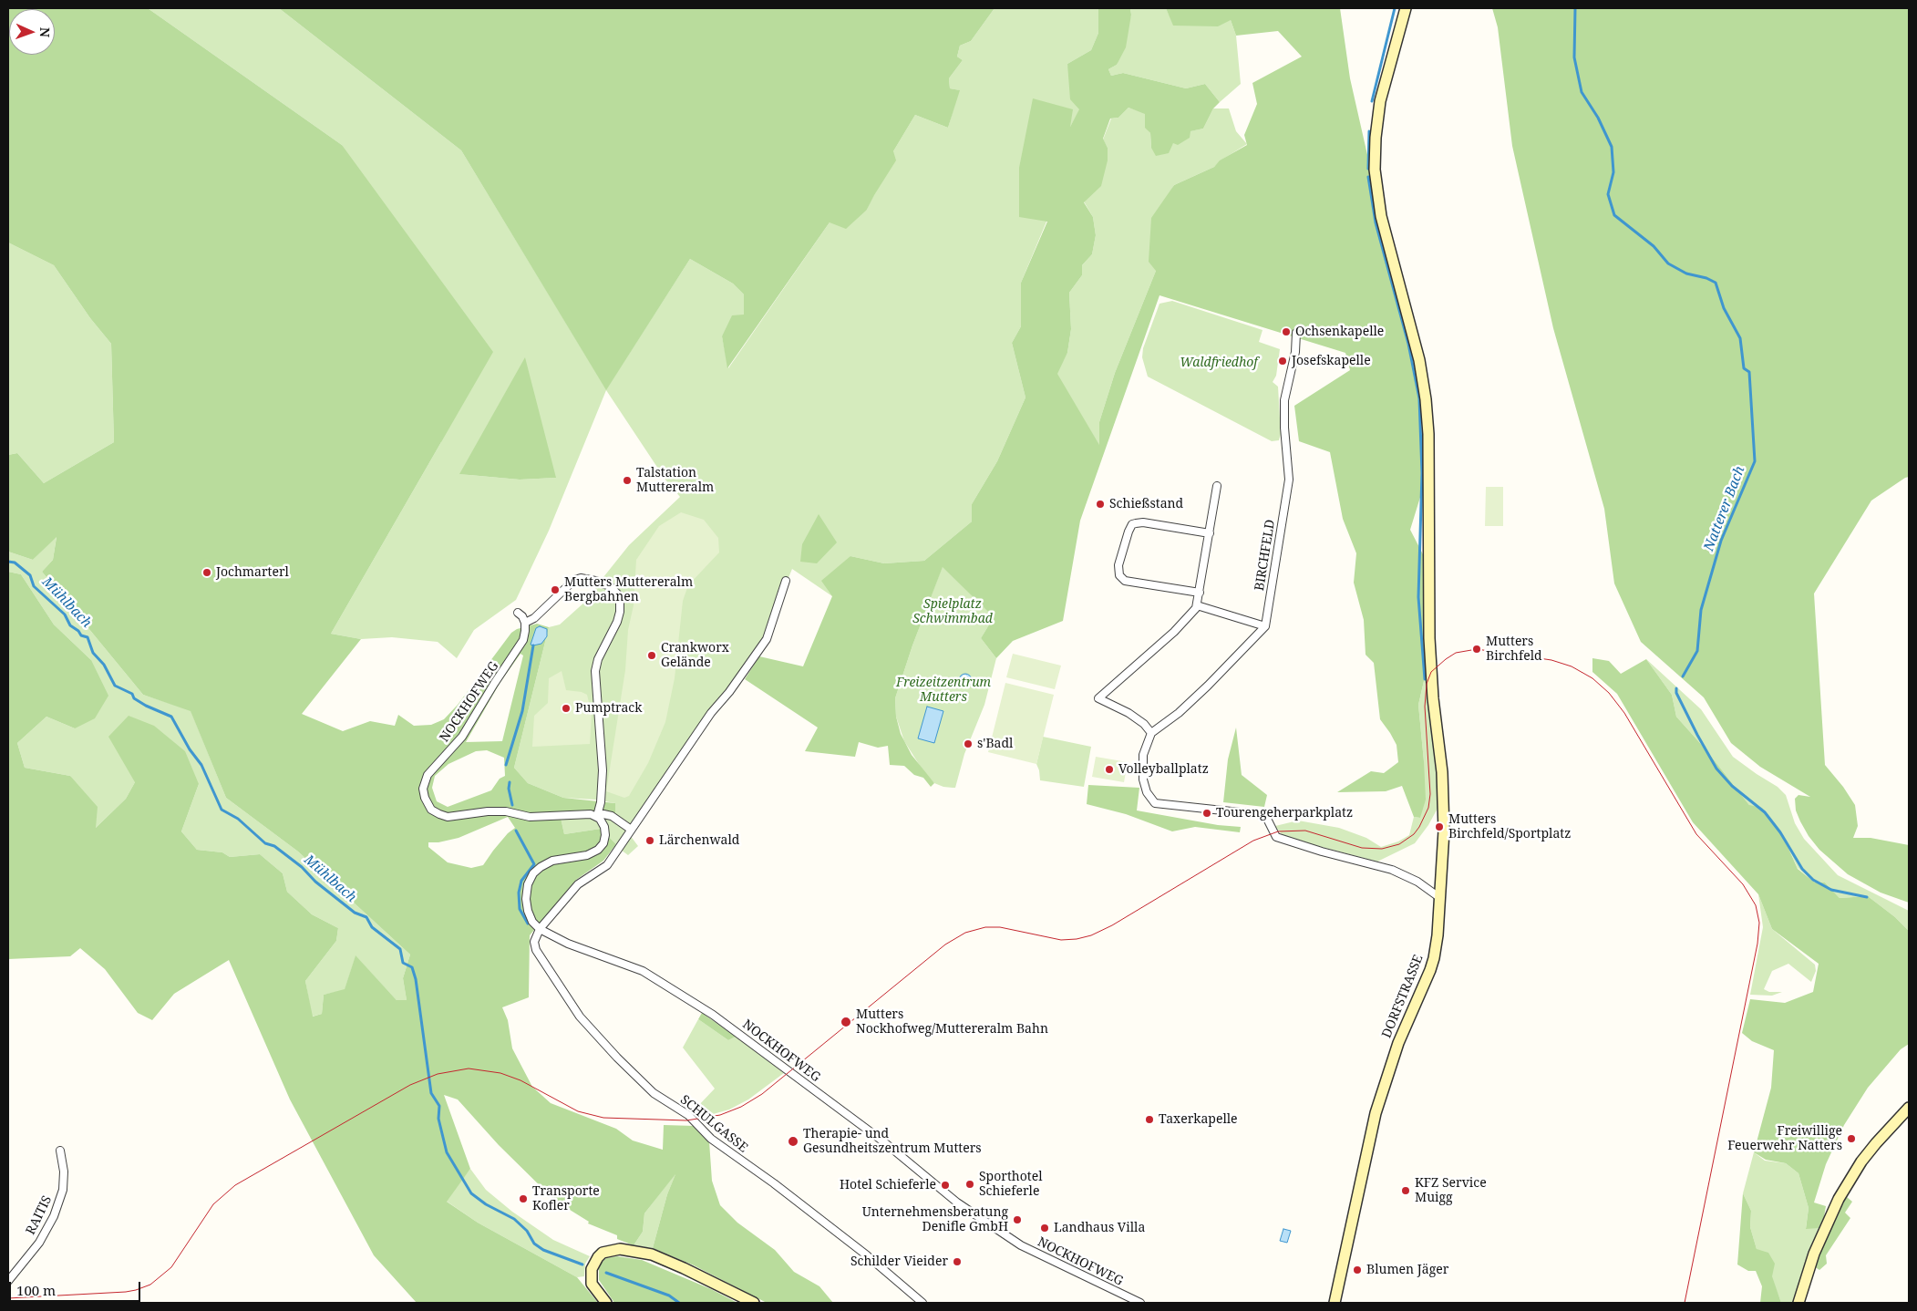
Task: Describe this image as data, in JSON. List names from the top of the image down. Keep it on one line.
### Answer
{"streets":{"main road":["DORFSTRASSE"],"street":["BIRCHFELD","NOCKHOFWEG","SCHULGASSE","RAITIS"]},"crossings":[["NOCKHOFWEG","SCHULGASSE"]],"water":["Natterer Bach","Mühlbach"],"parks":["Waldfriedhof","Spielplatz Schwimmbad","Freizeitzentrum Mutters"],"places":["Ochsenkapelle","Josefskapelle","Talstation Muttereralm","Schießstand","Jochmarterl","Mutters Muttereralm Bergbahnen","Mutters Birchfeld","Crankworx Gelände","Pumptrack","s'Badl","Volleyballplatz","Tourengeherparkplatz","Mutters Birchfeld/Sportplatz","Lärchenwald","Mutters Nockhofweg/Muttereralm Bahn","Taxerkapelle","Freiwillige Feuerwehr Natters","Therapie- und Gesundheitszentrum Mutters","Sporthotel Schieferle","Hotel Schieferle","KFZ Service Muigg","Transporte Kofler","Unternehmensberatung Denifle GmbH","Landhaus Villa","Schilder Vieider","Blumen Jäger"],"scale_bar":"100 m","north":"right"}
